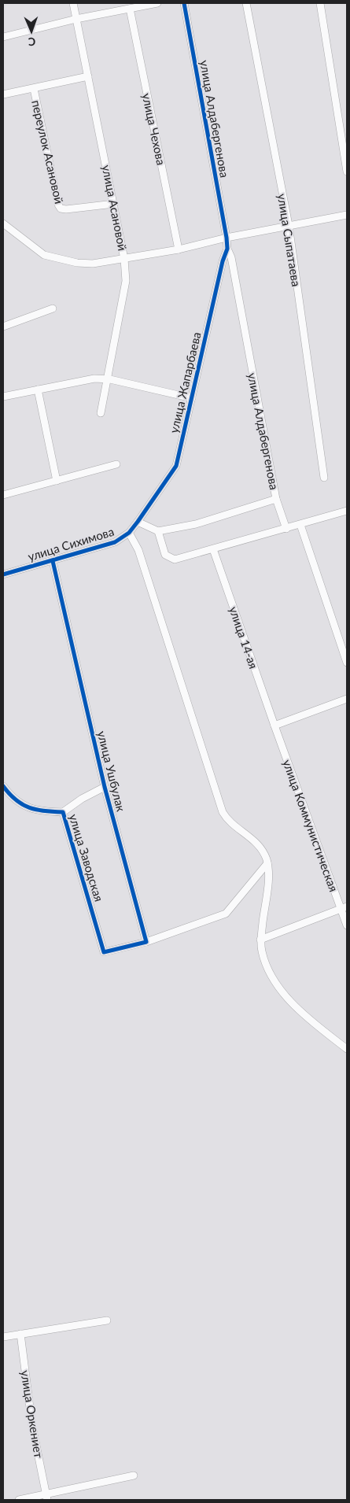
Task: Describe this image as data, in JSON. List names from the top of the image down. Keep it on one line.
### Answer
{"streets":{"street":["улица Алдабергенова","улица Чехова","переулок Асановой","улица Асановой","улица Сыпатаева","улица Жапарбаева","улица Сихимова","улица 14-ая","улица Ушбулак","улица Коммунистическая","улица Заводская","улица Оркениет"]},"crossings":[["улица Алдабергенова","улица Жапарбаева"],["переулок Асановой","улица Асановой"],["улица Жапарбаева","улица Сихимова"],["улица Сихимова","улица Ушбулак"],["улица 14-ая","улица Коммунистическая"],["улица Ушбулак","улица Заводская"]],"north":"bottom"}
